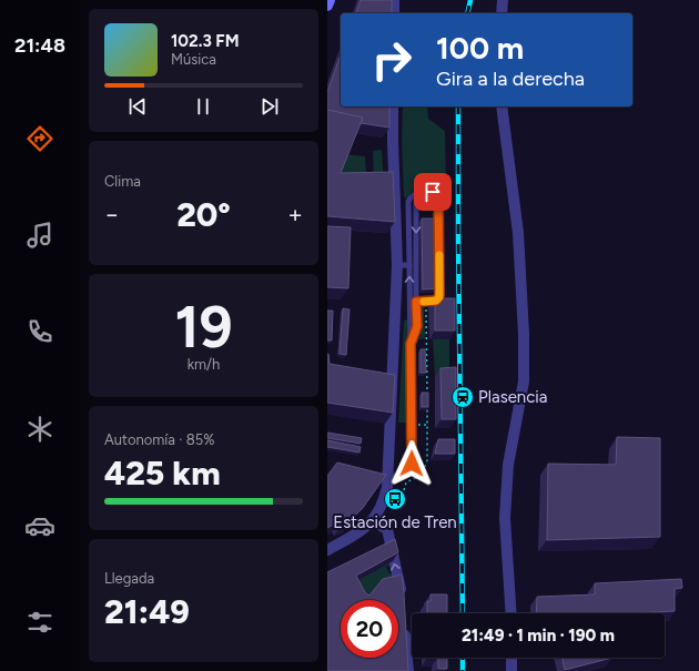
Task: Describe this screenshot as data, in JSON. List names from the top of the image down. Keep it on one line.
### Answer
{"places":{"station":["Plasencia"],"bus stop":["Estación de Tren"]},"page":{"tabs":"21:48","turn":["100 m","Gira a la derecha"],"song":["102.3 FM","Música"],"tile":["Clima",["19","km/h"],["Autonomía · 85%","425 km"],["Llegada","21:49"]],"heat":["−","20°","+"],"limit":"20","trip":"21:49 · 1 min · 190 m"}}
